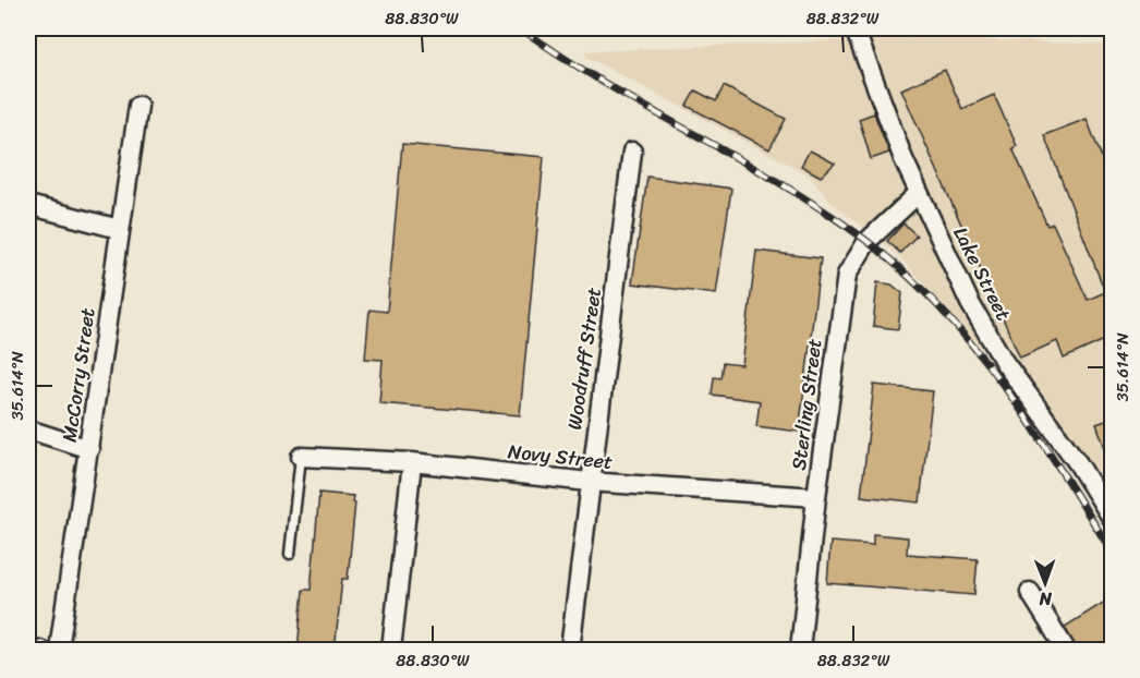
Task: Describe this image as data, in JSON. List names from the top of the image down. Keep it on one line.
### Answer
{"streets":{"street":["Lake Street","Woodruff Street","McCorry Street","Sterling Street","Novy Street"]},"crossings":[["Lake Street","Sterling Street"],["Woodruff Street","Novy Street"],["Sterling Street","Novy Street"]],"north":"bottom","coordinates":["88.830°W","88.832°W","35.614°N"]}
